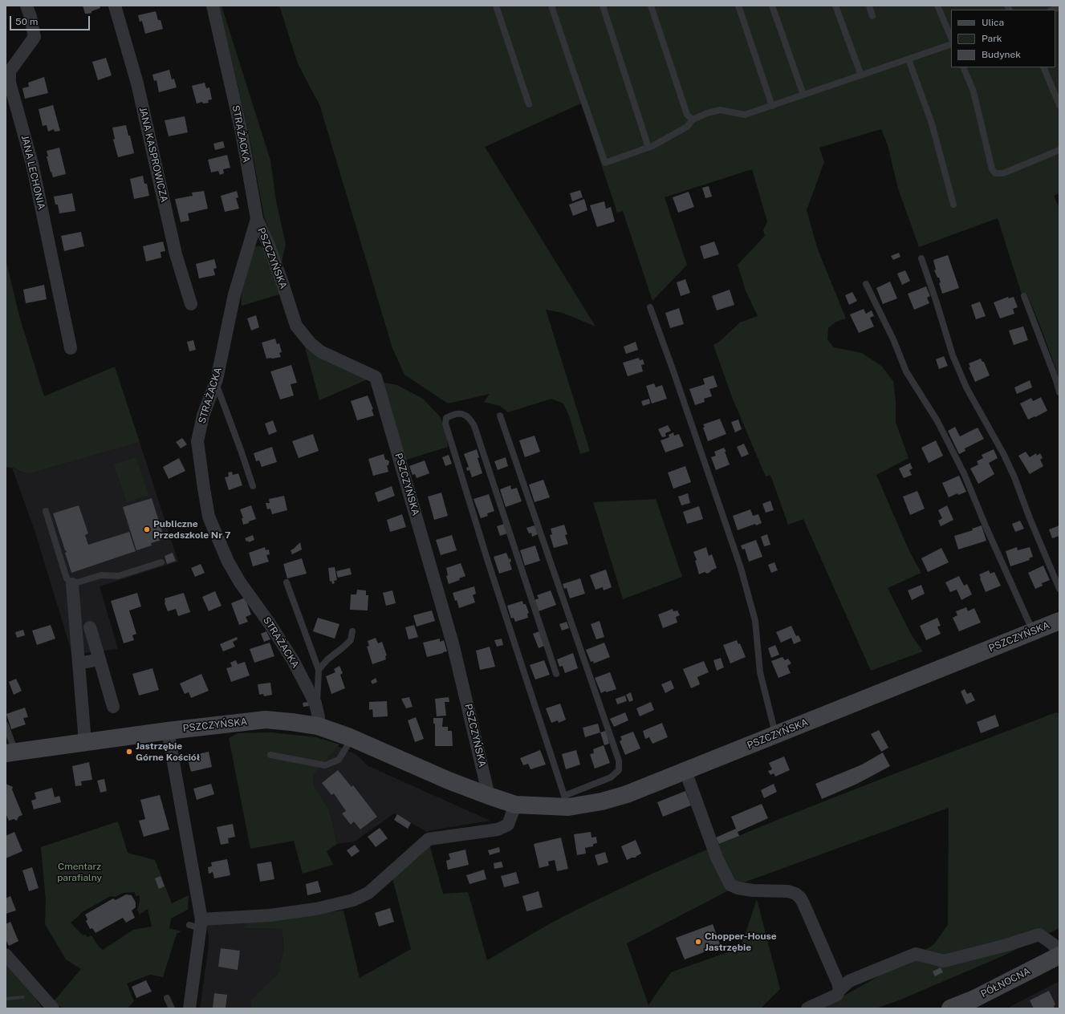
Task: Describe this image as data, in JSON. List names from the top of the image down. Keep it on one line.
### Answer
{"streets":{"street":["STRAŻACKA","JANA KASPROWICZA","JANA LECHONIA","PSZCZYŃSKA","PÓŁNOCNA"]},"crossings":[["STRAŻACKA","PSZCZYŃSKA"]],"parks":["Cmentarz parafialny"],"places":["Publiczne Przedszkole Nr 7","Jastrzębie Górne Kościół","Chopper-House Jastrzębie"],"legend":["Ulica","Park","Budynek"],"scale_bar":"50 m"}
